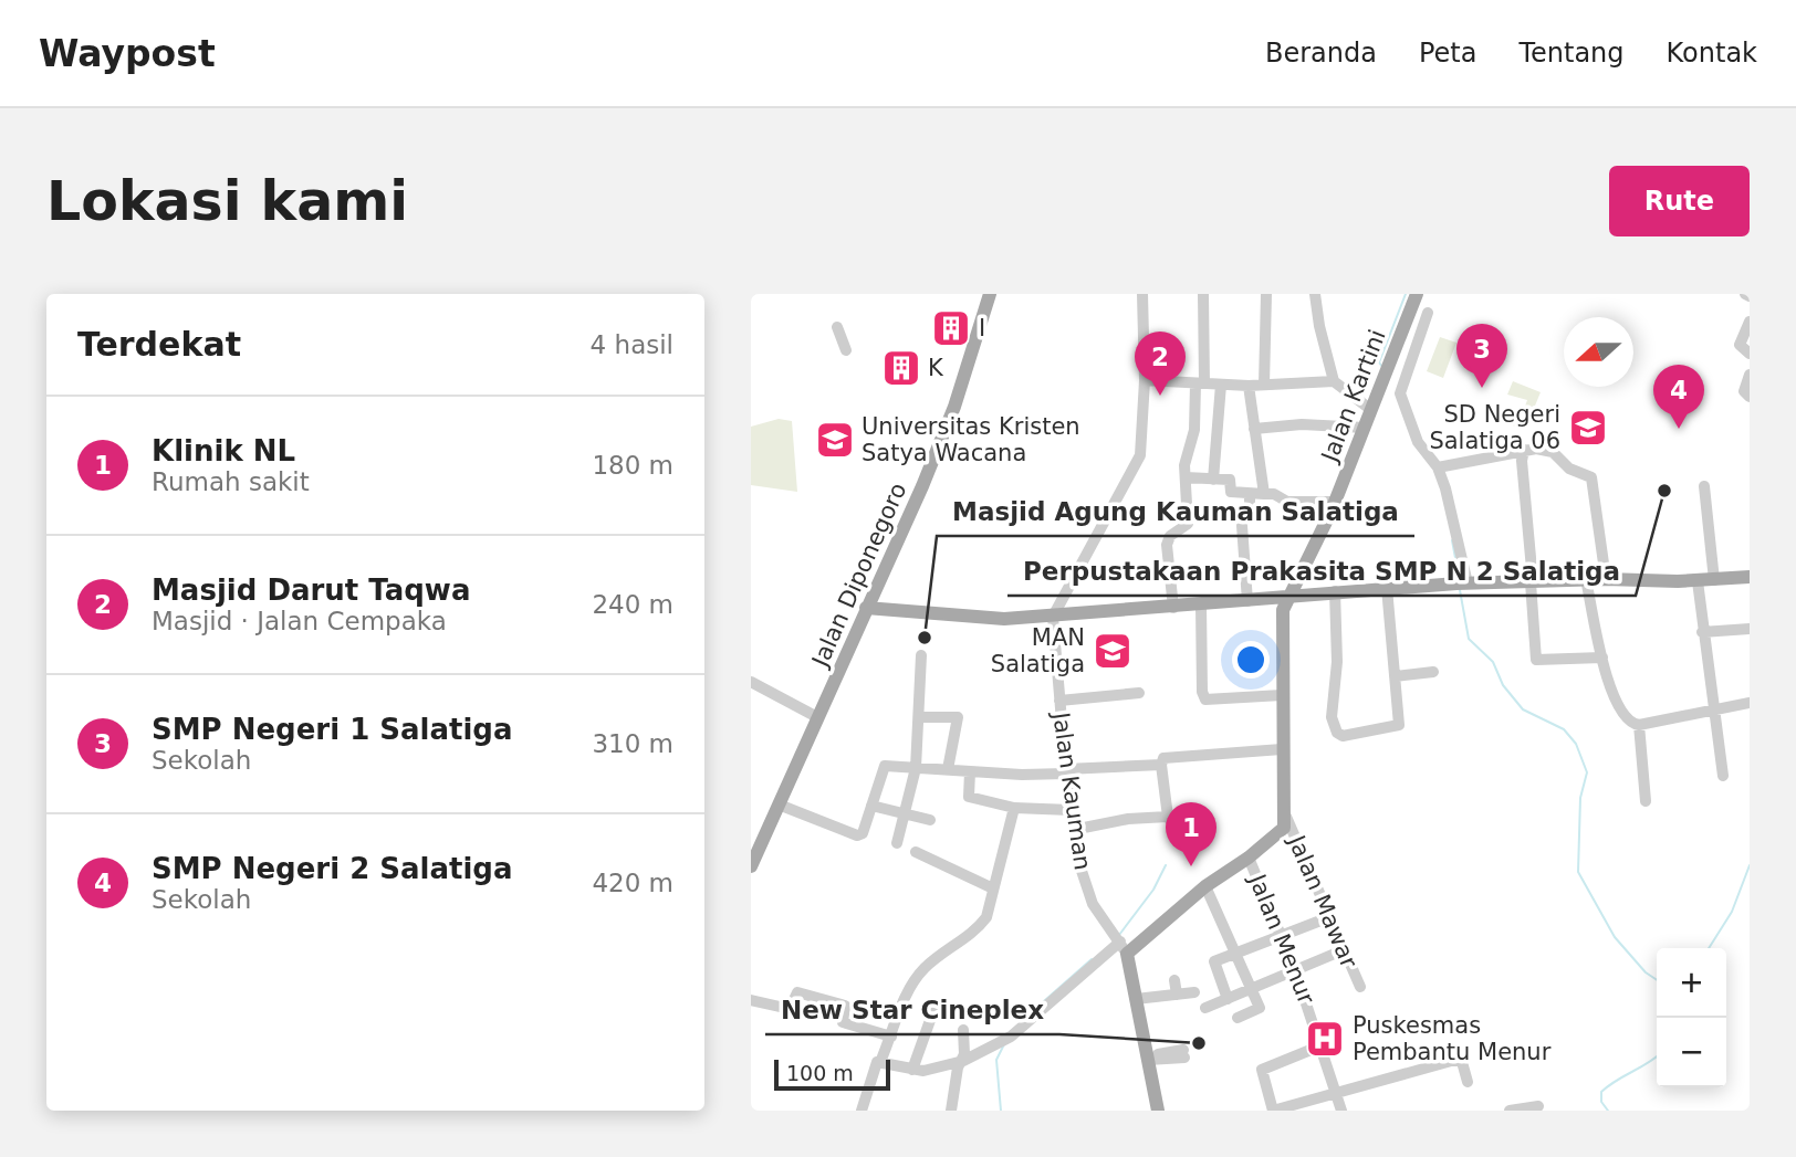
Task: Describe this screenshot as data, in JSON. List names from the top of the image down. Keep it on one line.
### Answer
{"streets":{"main road":["Jalan Kartini","Jalan Diponegoro"],"street":["Jalan Kauman","Jalan Mawar","Jalan Menur"]},"crossings":[["Jalan Kartini","Jalan Mawar"]],"places":{"building":["I","K"],"school or university":["SD Negeri Salatiga 06","Universitas Kristen Satya Wacana","MAN Salatiga"],"other":["Perpustakaan Prakasita SMP N 2 Salatiga","Masjid Agung Kauman Salatiga","New Star Cineplex"],"hospital":["Puskesmas Pembantu Menur"]},"scale_bar":"100 m","north":"left","page":{"header":"Waypost","nav":["Beranda","Peta","Tentang","Kontak"],"buttons":"Rute","title":"Lokasi kami","heading":["Terdekat","4 hasil"],"pins":["3","2","4","1"],"list":[{"mark":"1","name":"Klinik NL","note":"Rumah sakit","value":"180 m"},{"mark":"2","name":"Masjid Darut Taqwa","note":"Masjid · Jalan Cempaka","value":"240 m"},{"mark":"3","name":"SMP Negeri 1 Salatiga","note":"Sekolah","value":"310 m"},{"mark":"4","name":"SMP Negeri 2 Salatiga","note":"Sekolah","value":"420 m"}],"map_buttons":["+","−"],"scale":"100 m"}}
